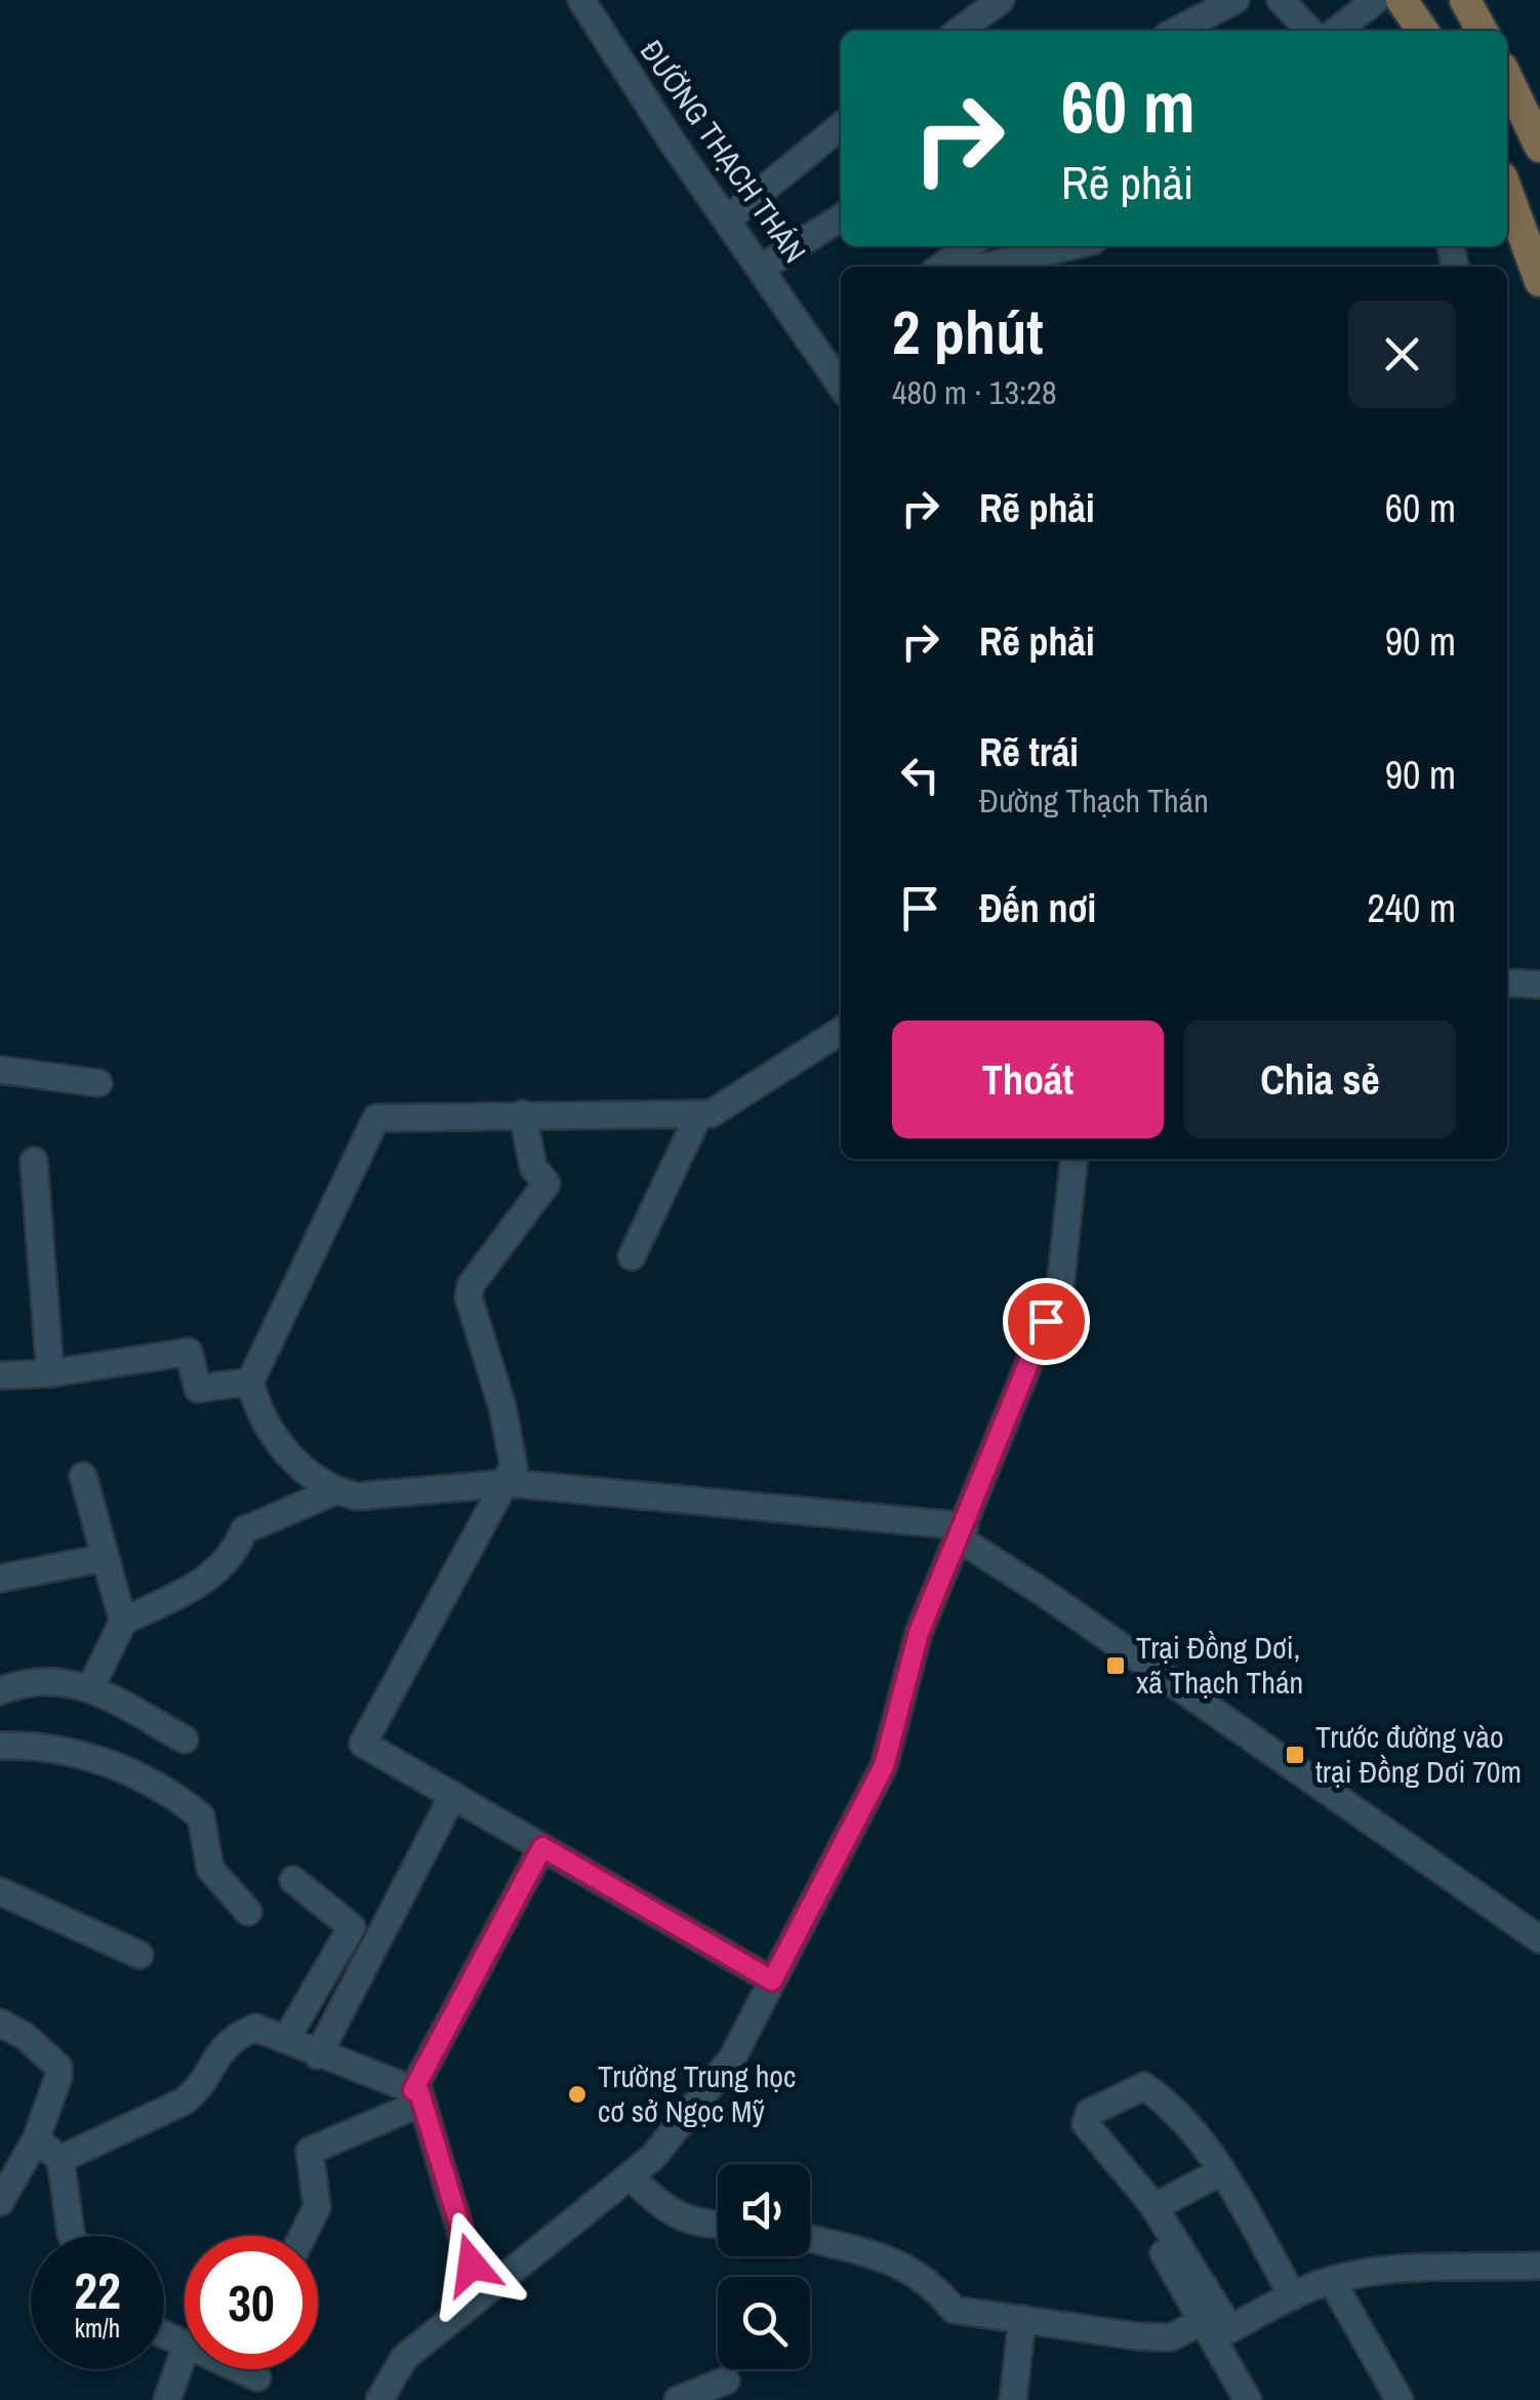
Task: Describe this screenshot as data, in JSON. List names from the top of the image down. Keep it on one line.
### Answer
{"streets":{"street":["ĐƯỜNG THẠCH THÁN"]},"places":{"transit":["Trại Đồng Dơi, xã Thạch Thán","Trước đường vào trại Đồng Dơi 70m"],"other":["Trường Trung học cơ sở Ngọc Mỹ"]},"page":{"turn":["60 m","Rẽ phải"],"heading":["2 phút","480 m · 13:28"],"list":[{"name":"Rẽ phải","value":"60 m"},{"name":"Rẽ phải","value":"90 m"},{"name":"Rẽ trái","note":"Đường Thạch Thán","value":"90 m"},{"name":"Đến nơi","value":"240 m"}],"buttons":["Thoát","Chia sẻ"],"speed":"22 km/h","limit":"30"}}
